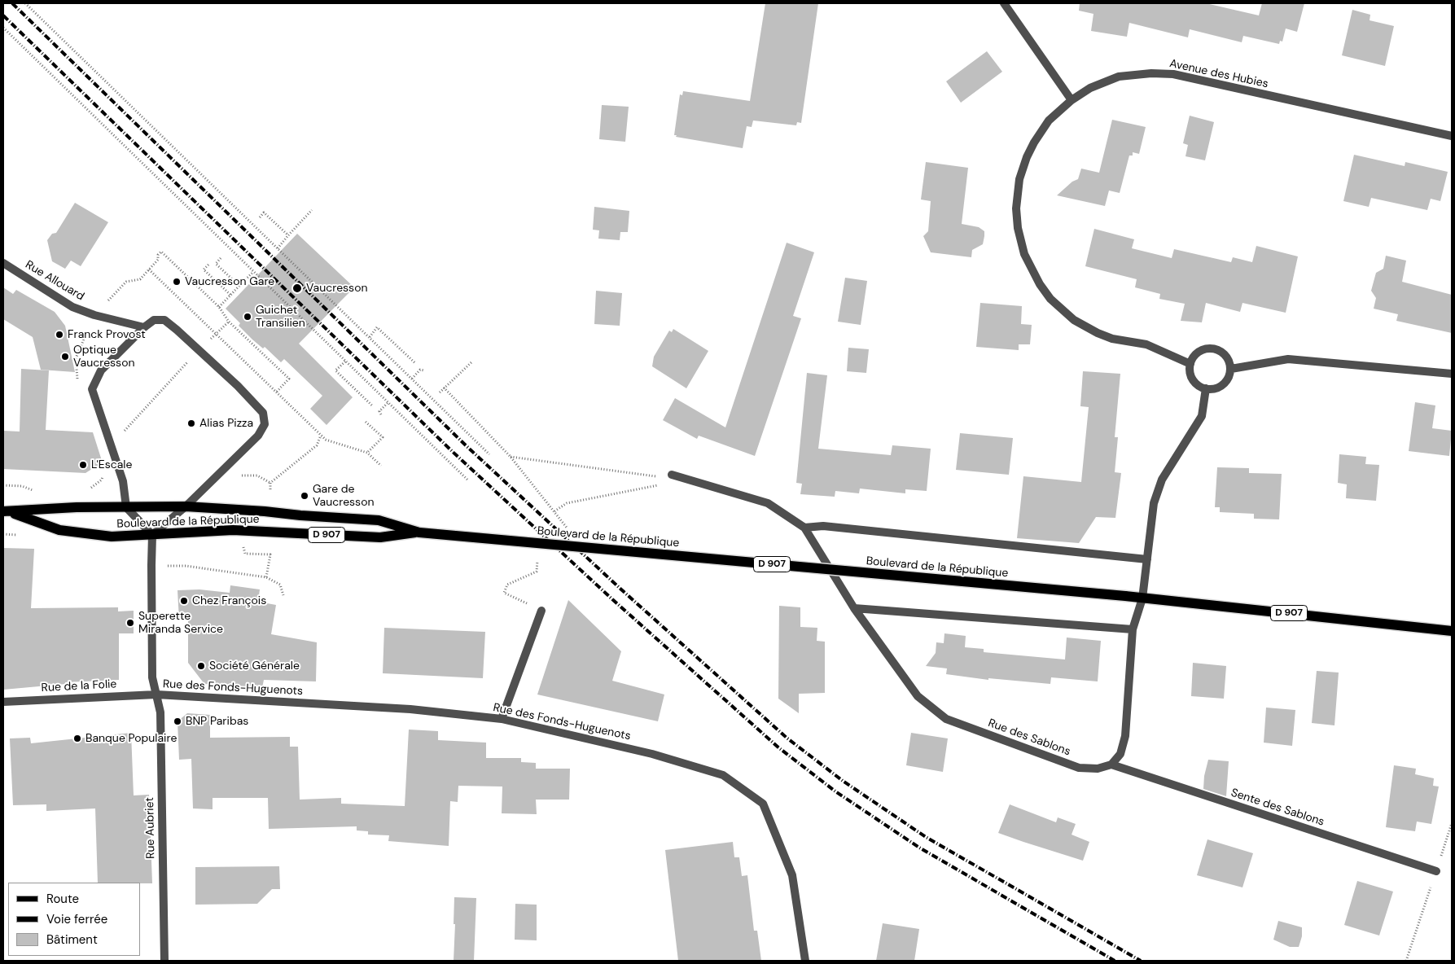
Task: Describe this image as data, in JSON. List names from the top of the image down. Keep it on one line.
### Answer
{"streets":{"main road":["Boulevard de la République","D 907"],"street":["Avenue des Hubies","Rue Allouard","Rue de la Folie","Rue des Fonds-Huguenots","Rue des Sablons","Sente des Sablons","Rue Aubriet"]},"crossings":[["Boulevard de la République","Rue Aubriet"],["Rue de la Folie","Rue des Fonds-Huguenots"],["Rue de la Folie","Rue Aubriet"],["Rue des Fonds-Huguenots","Rue Aubriet"],["Rue des Sablons","Sente des Sablons"]],"places":["Vaucresson Gare","Vaucresson","Guichet Transilien","Franck Provost","Optique Vaucresson","Alias Pizza","L'Escale","Gare de Vaucresson","Chez François","Superette Miranda Service","Société Générale","BNP Paribas","Banque Populaire"],"legend":["Route","Voie ferrée","Bâtiment"]}
